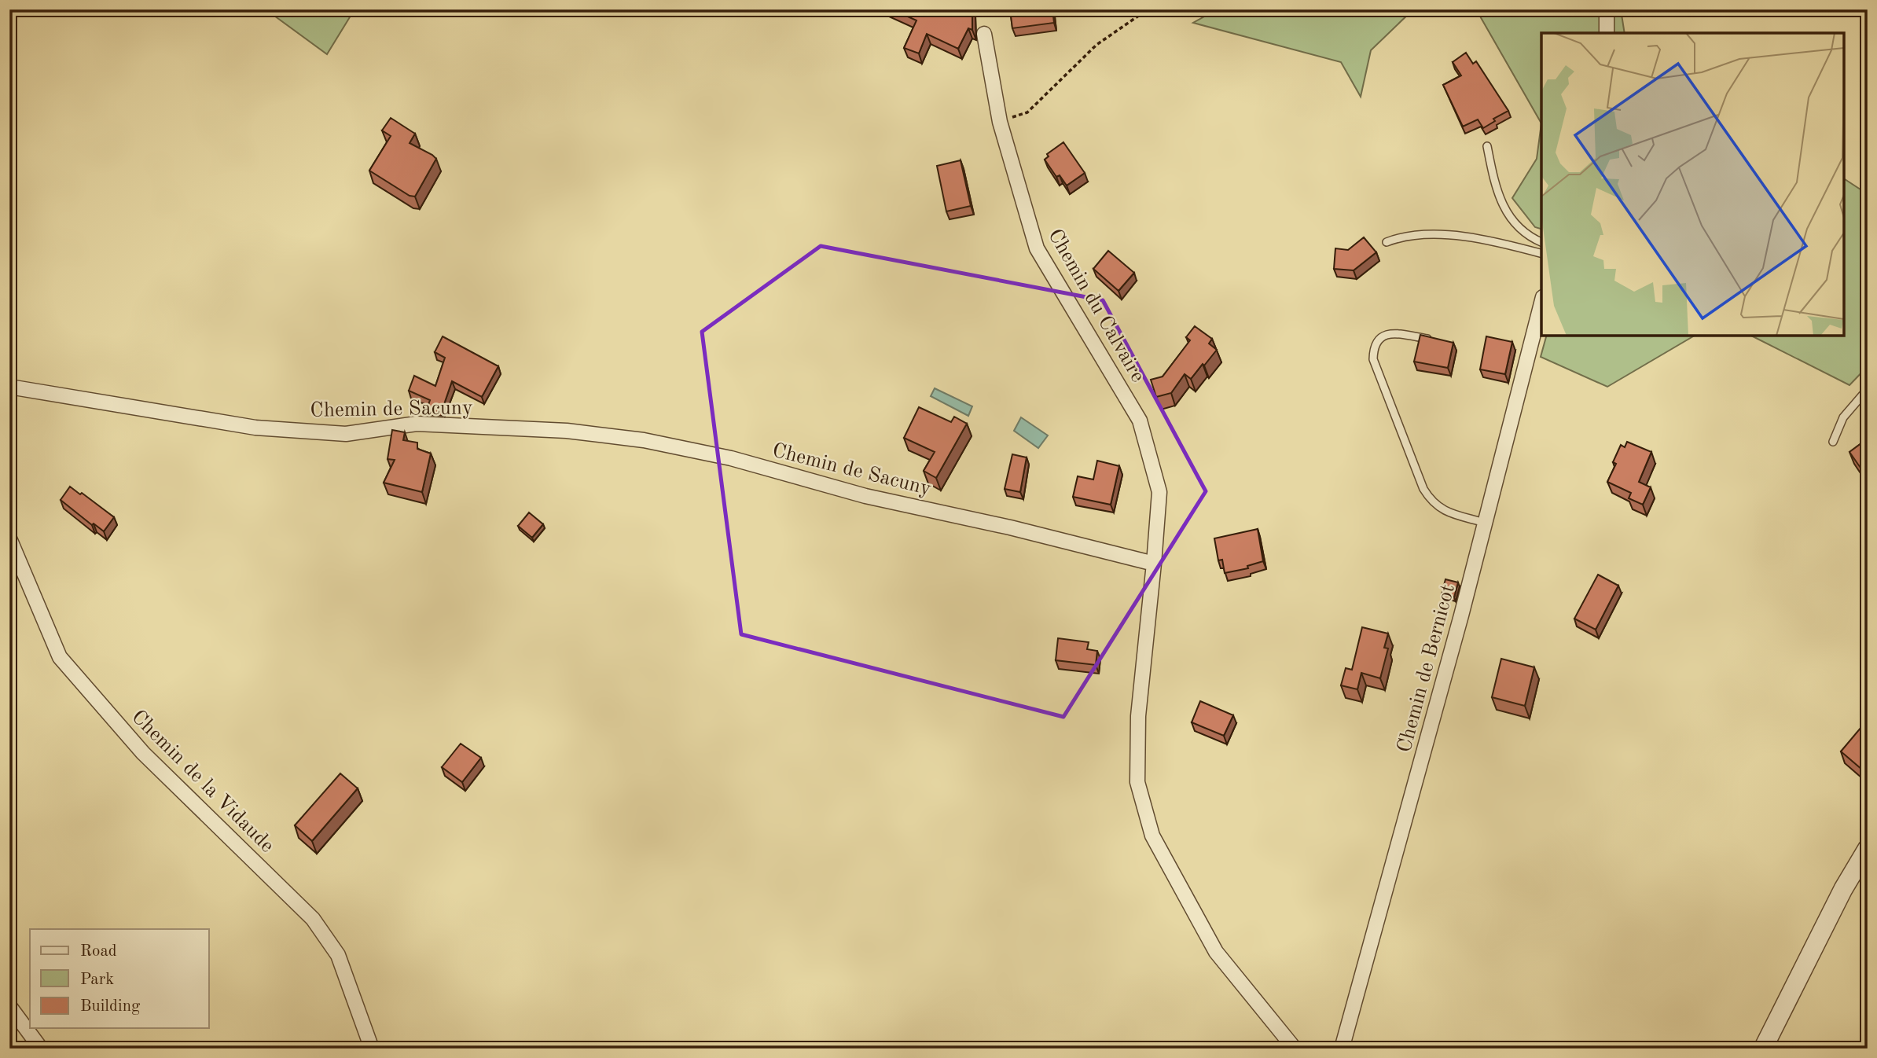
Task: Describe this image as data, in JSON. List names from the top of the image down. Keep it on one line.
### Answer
{"streets":{"street":["Chemin du Calvaire","Chemin de Sacuny","Chemin de Bernicot","Chemin de la Vidaude"]},"crossings":[["Chemin du Calvaire","Chemin de Sacuny"]],"legend":["Road","Park","Building"]}
